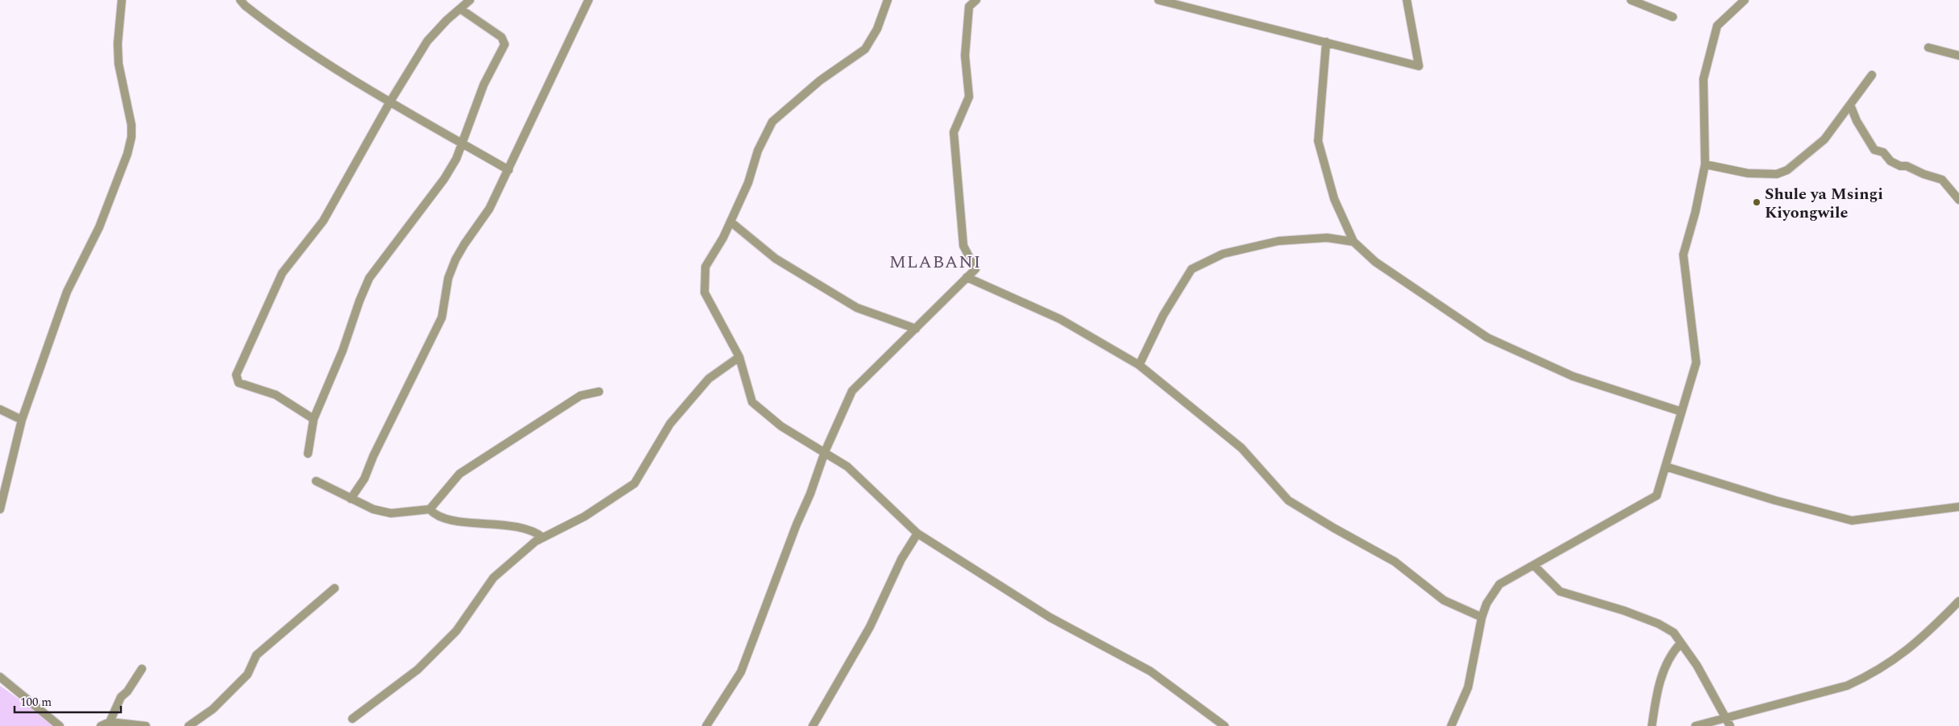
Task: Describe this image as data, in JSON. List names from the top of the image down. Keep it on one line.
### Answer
{"districts":["MLABANI"],"places":["Shule ya Msingi Kiyongwile"],"scale_bar":"100 m"}
